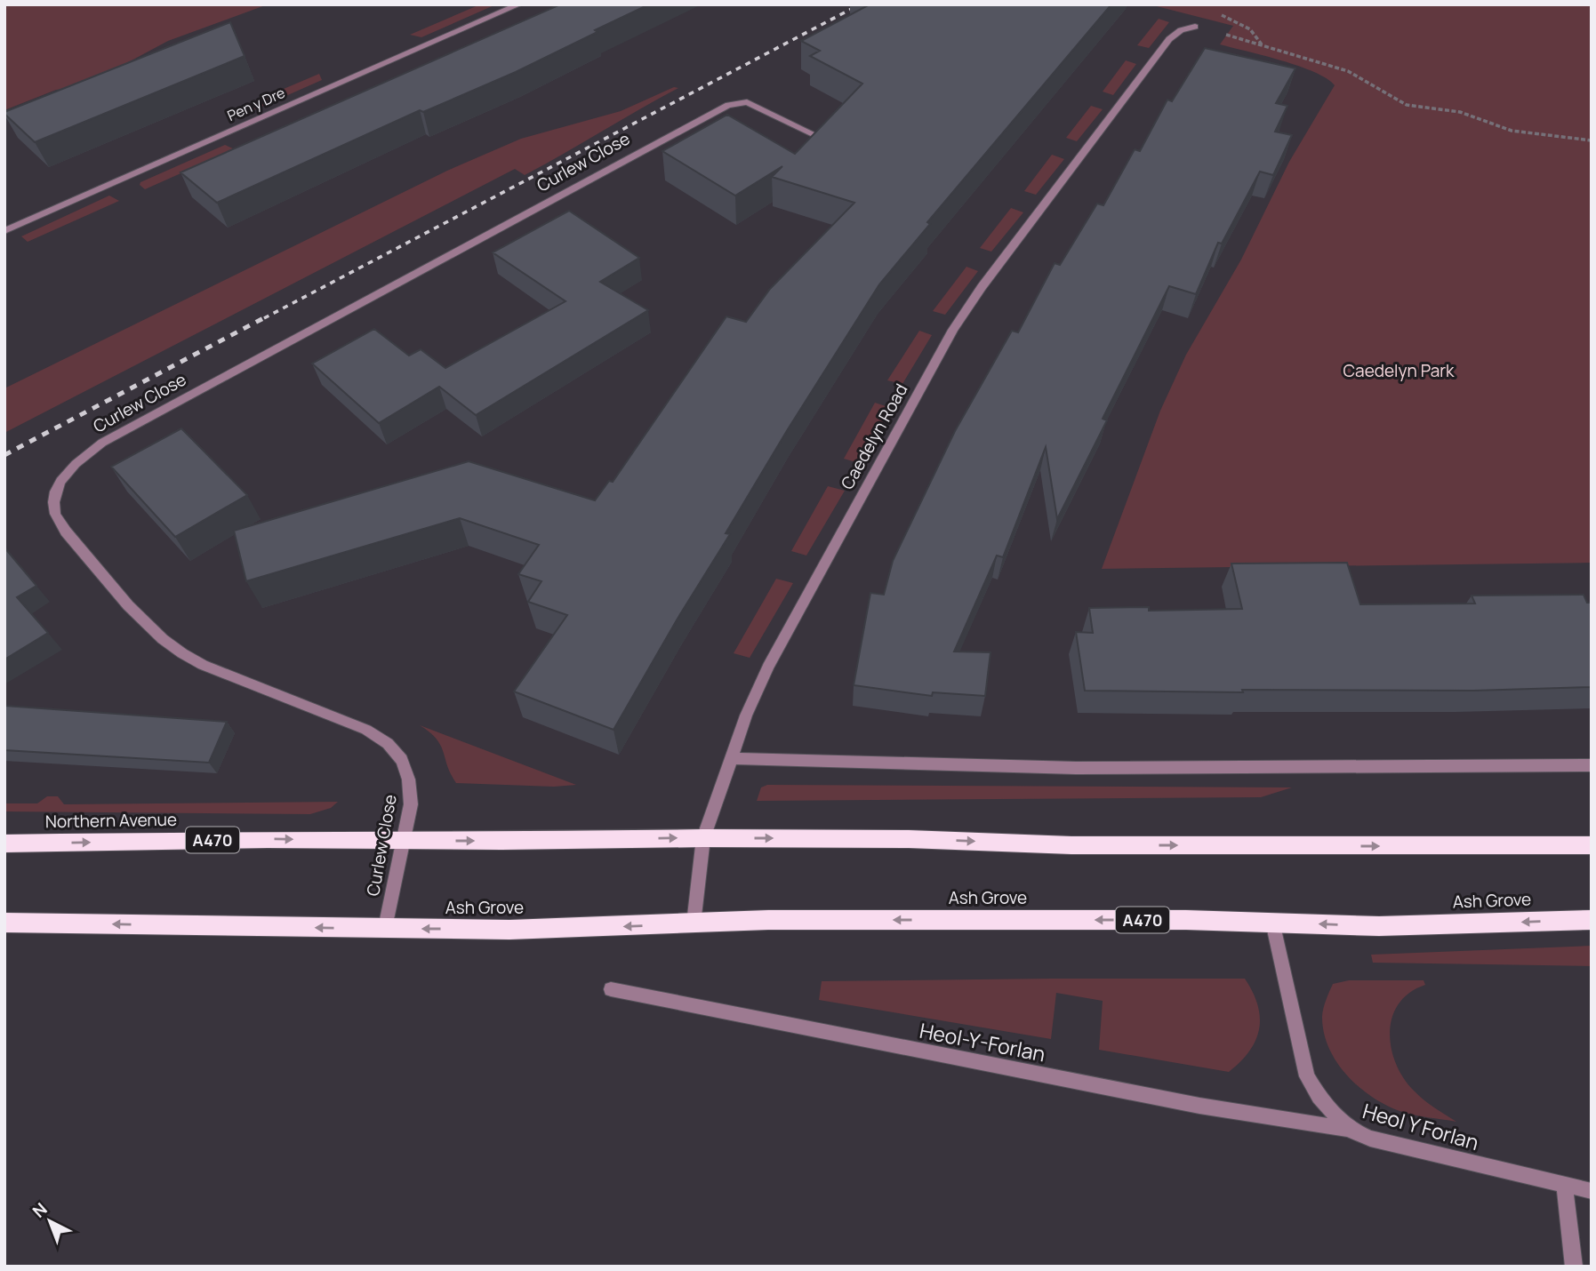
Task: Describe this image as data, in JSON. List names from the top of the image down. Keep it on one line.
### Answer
{"streets":{"highway":["Northern Avenue","A470","Ash Grove"],"street":["Pen y Dre","Curlew Close","Caedelyn Road","Heol-Y-Forlan","Heol Y Forlan"]},"crossings":[["Curlew Close","Northern Avenue"],["Curlew Close","A470"],["Curlew Close","Ash Grove"],["Caedelyn Road","A470"],["Caedelyn Road","Ash Grove"],["Northern Avenue","A470"],["A470","Ash Grove"],["Ash Grove","Heol Y Forlan"],["Heol-Y-Forlan","Heol Y Forlan"]],"parks":["Caedelyn Park"],"north":"top left"}
